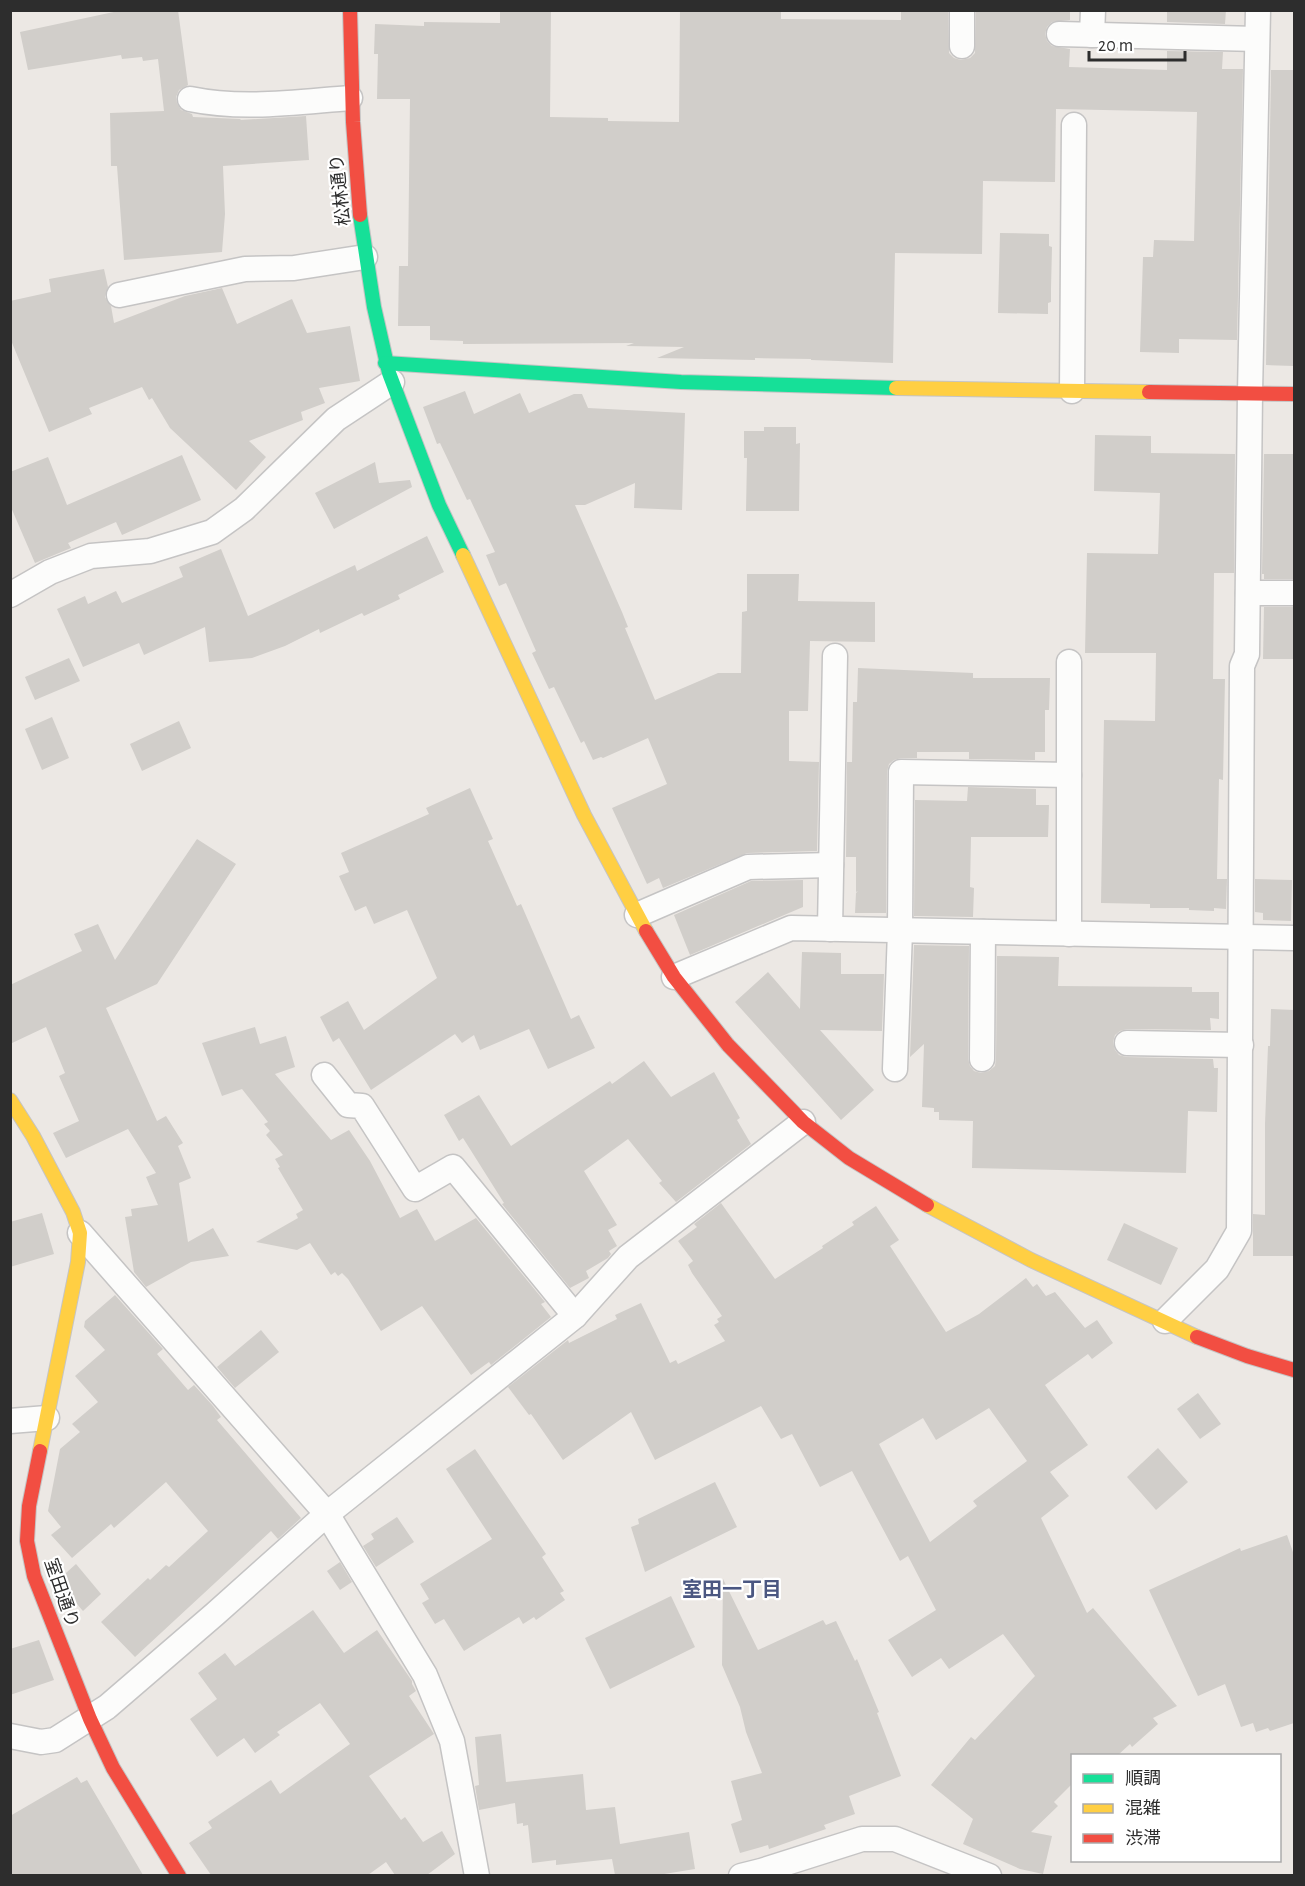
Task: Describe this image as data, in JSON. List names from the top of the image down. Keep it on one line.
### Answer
{"streets":{"street":["松林通り","室田通り"]},"districts":["室田一丁目"],"legend":["順調","混雑","渋滞"],"scale_bar":"20 m"}
